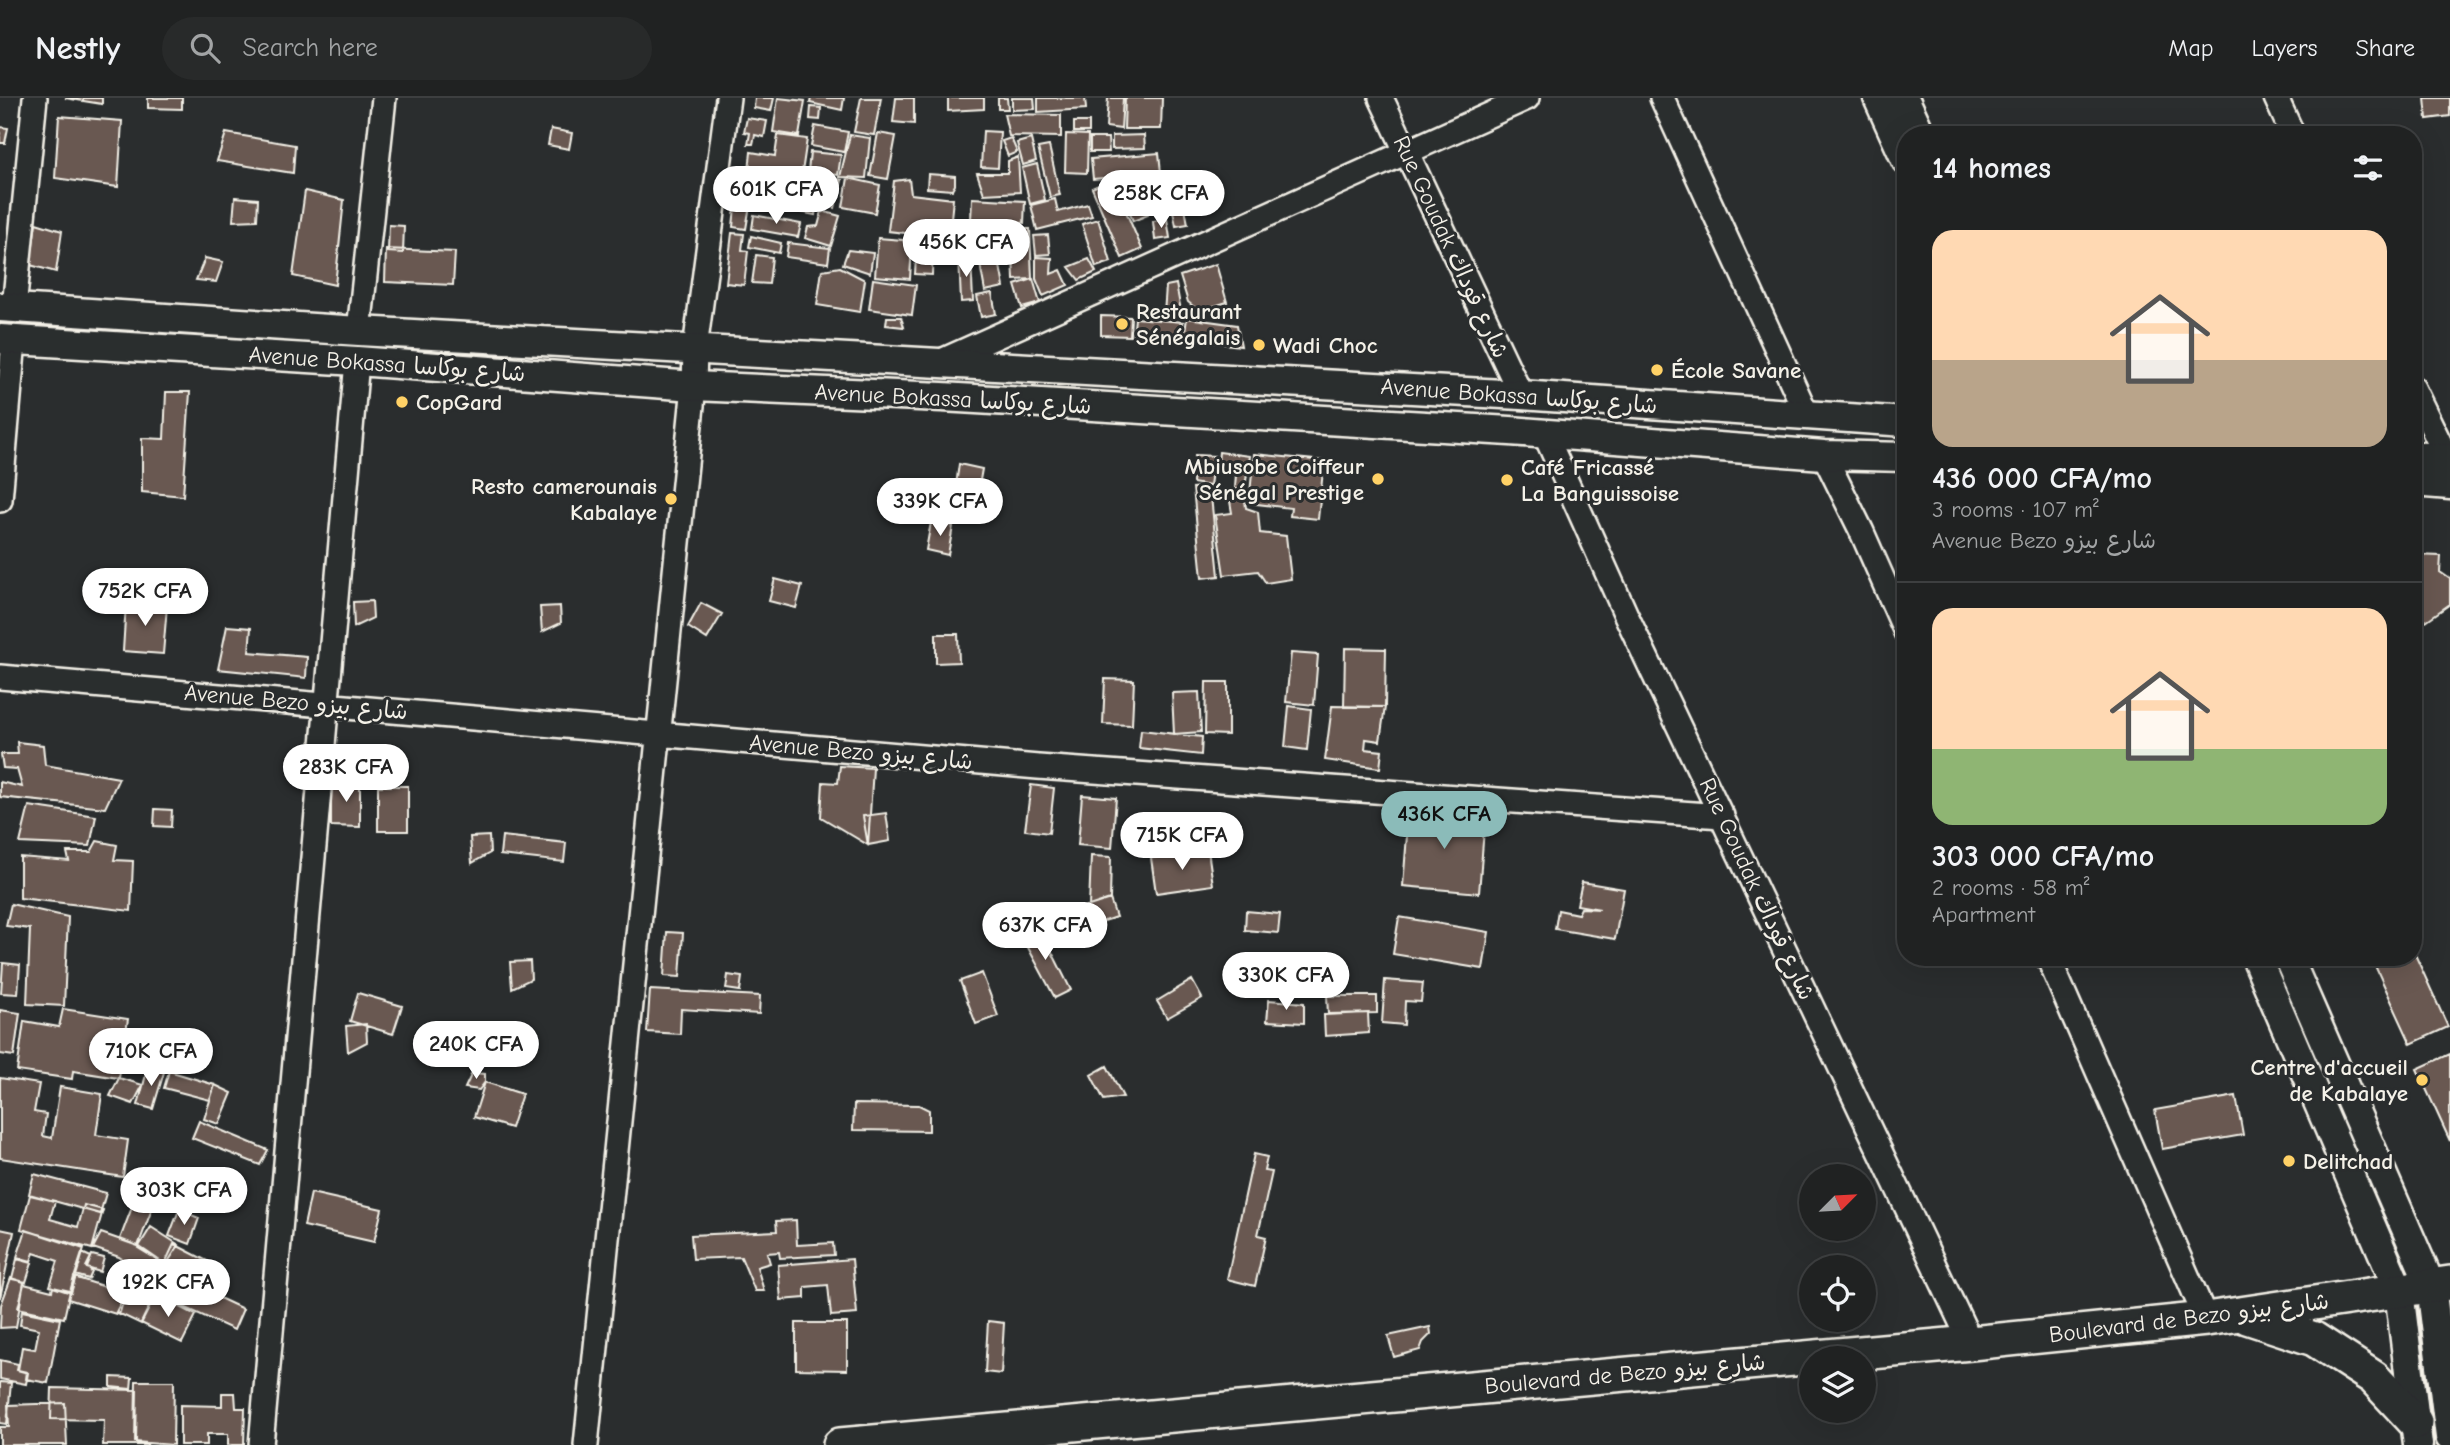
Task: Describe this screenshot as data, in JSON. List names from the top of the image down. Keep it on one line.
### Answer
{"streets":{"main road":["Boulevard de Bezo شارع بيزو"],"street":["Rue Goudak شارع قوداك","Avenue Bokassa شارع بوكاسا","Avenue Bezo شارع بيزو"]},"crossings":[["Rue Goudak شارع قوداك","Avenue Bokassa شارع بوكاسا"],["Rue Goudak شارع قوداك","Avenue Bezo شارع بيزو"],["Rue Goudak شارع قوداك","Boulevard de Bezo شارع بيزو"]],"places":["Restaurant Sénégalais","Wadi Choc","École Savane","CopGard","Mbiusobe Coiffeur Sénégal Prestige","Café Fricassé La Banguissoise","Resto camerounais Kabalaye","Centre d'accueil de Kabalaye","Delitchad"],"north":"top right","page":{"header":"Nestly","search":"Search here","nav":["Map","Layers","Share"],"heading":"14 homes","price":["601K CFA","258K CFA","456K CFA","339K CFA","752K CFA","283K CFA","436K CFA","715K CFA","637K CFA","330K CFA","240K CFA","710K CFA","303K CFA","192K CFA"],"list":[{"name":"436 000 CFA/mo","note":"3 rooms · 107 m² · Avenue Bezo شارع بيزو"},{"name":"303 000 CFA/mo","note":"2 rooms · 58 m² · Apartment"}]}}
